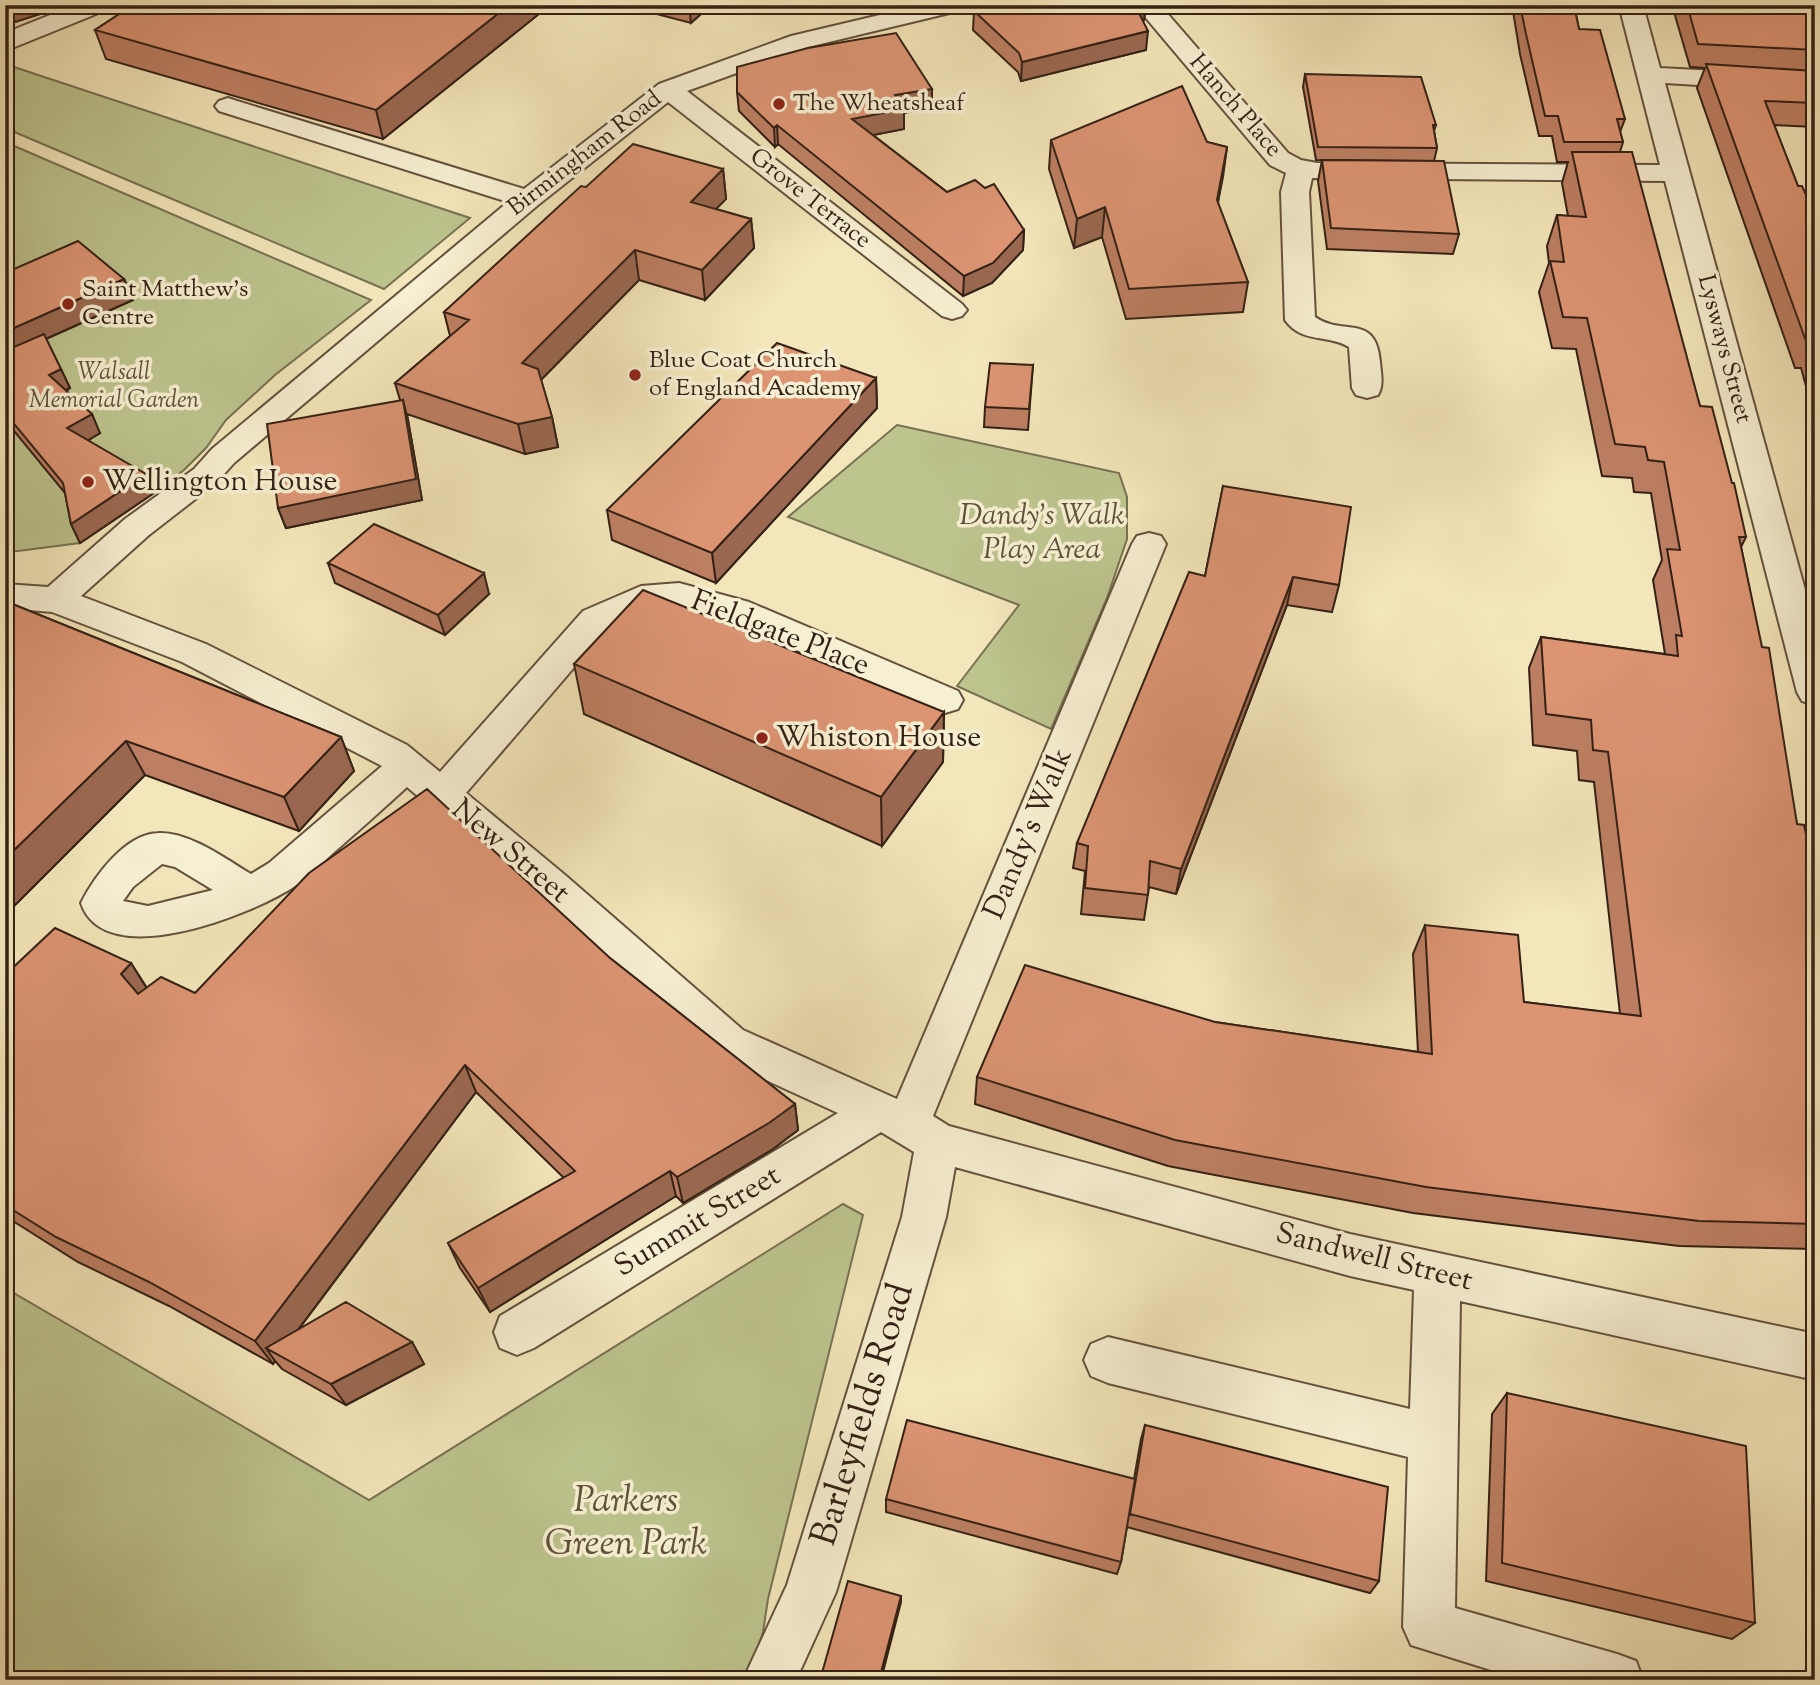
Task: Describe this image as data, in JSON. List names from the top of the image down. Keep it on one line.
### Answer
{"streets":{"street":["Hanch Place","Birmingham Road","Grove Terrace","Lysways Street","Fieldgate Place","Dandy's Walk","New Street","Summit Street","Sandwell Street","Barleyfields Road"]},"crossings":[["Hanch Place","Lysways Street"],["Birmingham Road","Grove Terrace"],["Birmingham Road","New Street"],["Fieldgate Place","New Street"],["Dandy's Walk","New Street"],["Dandy's Walk","Summit Street"],["Dandy's Walk","Sandwell Street"],["Dandy's Walk","Barleyfields Road"],["New Street","Summit Street"],["New Street","Sandwell Street"],["New Street","Barleyfields Road"],["Summit Street","Sandwell Street"],["Summit Street","Barleyfields Road"],["Sandwell Street","Barleyfields Road"]],"parks":["Walsall Memorial Garden","Dandy’s Walk Play Area","Parkers Green Park"],"places":["The Wheatsheaf","Saint Matthew's Centre","Blue Coat Church of England Academy","Wellington House","Whiston House"]}
